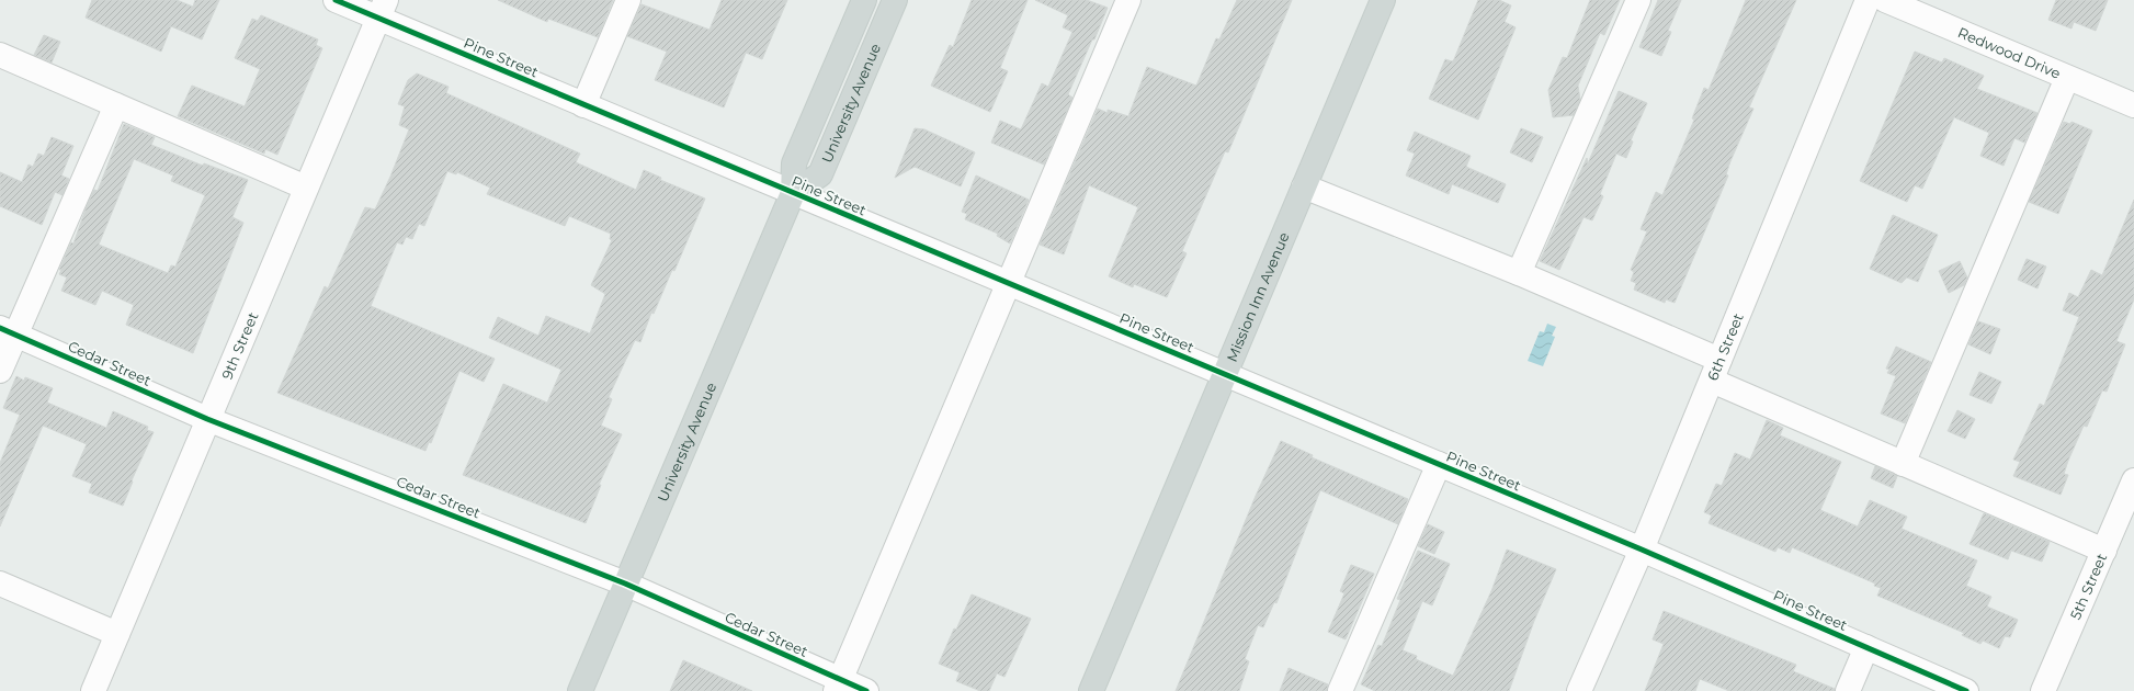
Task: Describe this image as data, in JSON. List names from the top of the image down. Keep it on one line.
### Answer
{"streets":{"main road":["University Avenue","Mission Inn Avenue"],"street":["Redwood Drive","Pine Street","9th Street","6th Street","Cedar Street","5th Street"]},"crossings":[["Pine Street","University Avenue"],["Pine Street","Mission Inn Avenue"],["Pine Street","9th Street"],["Pine Street","6th Street"],["University Avenue","Cedar Street"],["9th Street","Cedar Street"]]}
